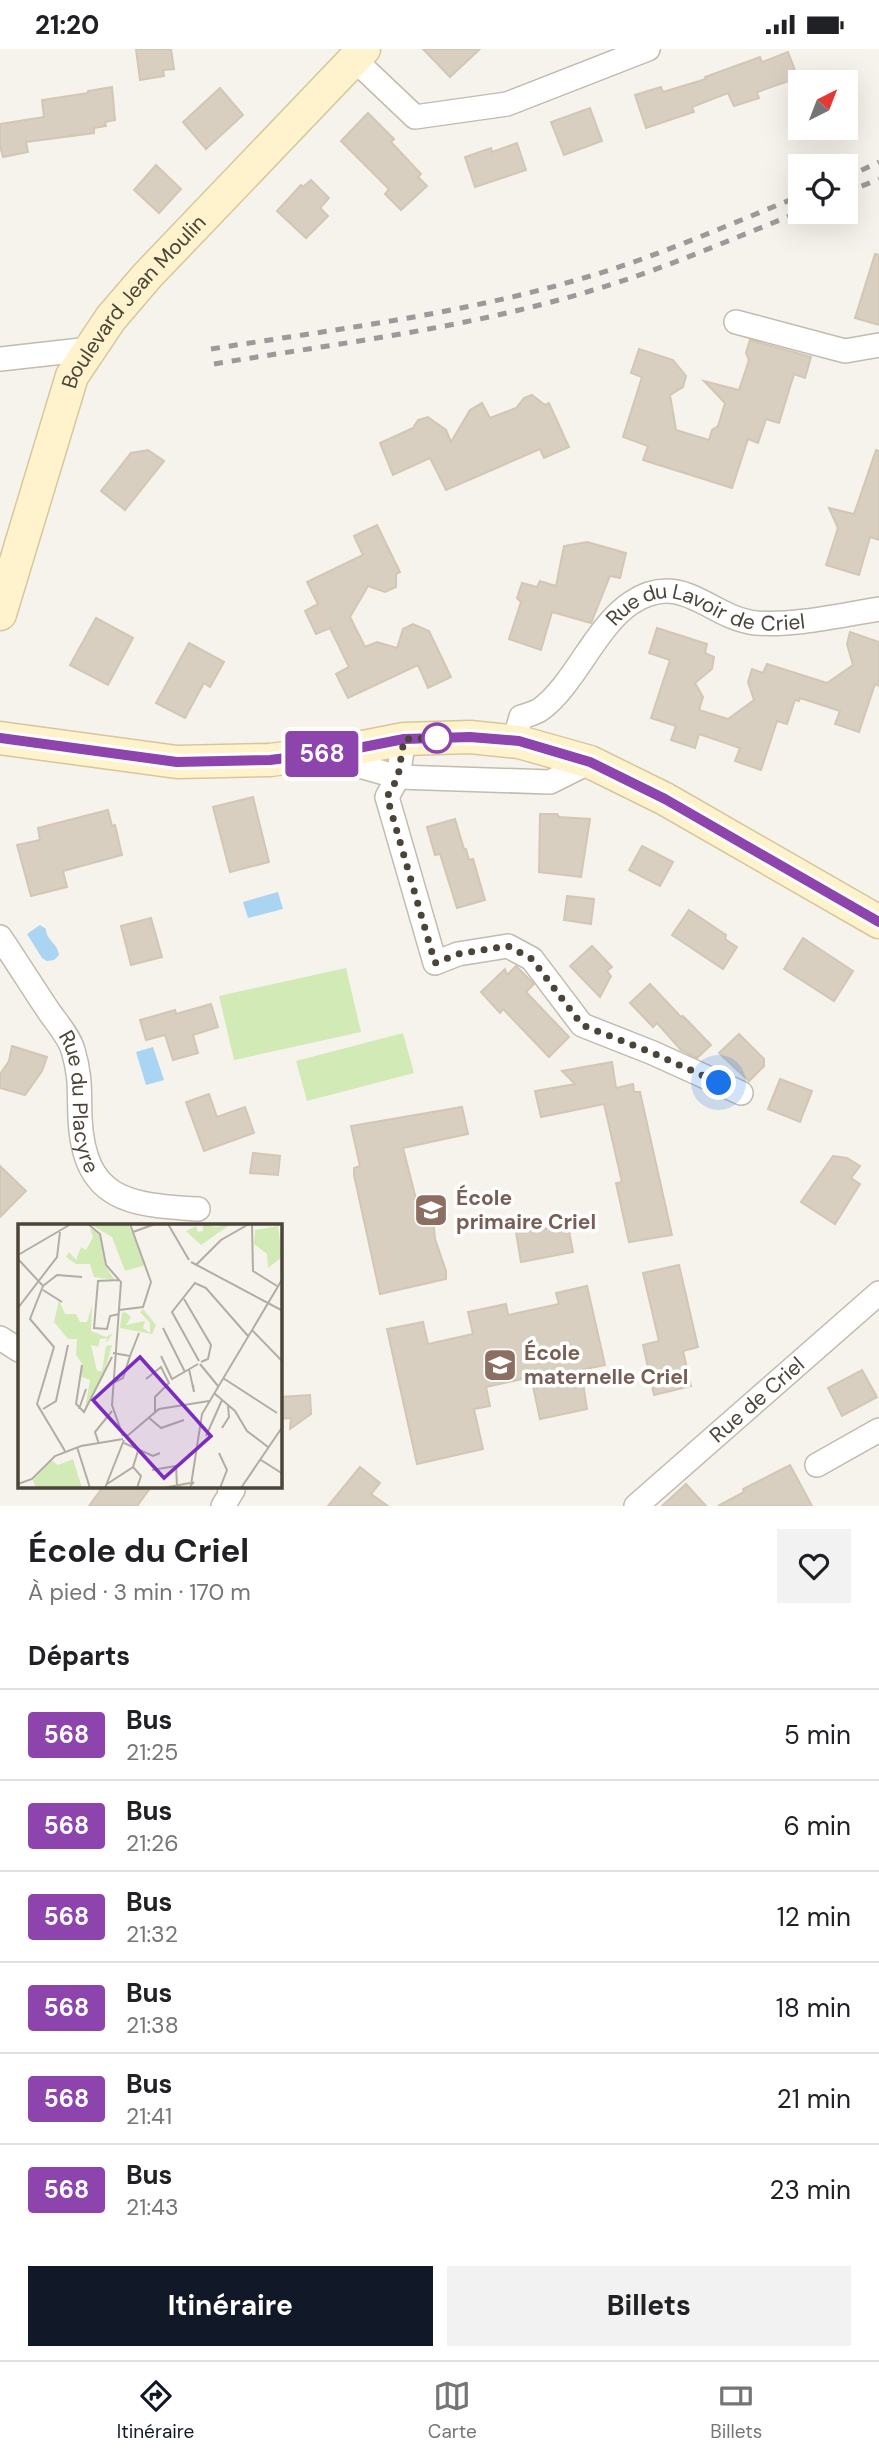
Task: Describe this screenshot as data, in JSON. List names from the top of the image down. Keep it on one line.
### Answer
{"streets":{"street":["Boulevard Jean Moulin","Rue du Lavoir de Criel","Rue du Placyre","Rue de Criel"]},"places":{"school or university":["École primaire Criel","École maternelle Criel"]},"lines":["bus line 568"],"north":"top right","page":{"status":"21:20","on_map":"568","heading":[["École du Criel","À pied · 3 min · 170 m"],"Départs"],"list":[{"mark":"568","name":"Bus","note":"21:25","value":"5 min"},{"mark":"568","name":"Bus","note":"21:26","value":"6 min"},{"mark":"568","name":"Bus","note":"21:32","value":"12 min"},{"mark":"568","name":"Bus","note":"21:38","value":"18 min"},{"mark":"568","name":"Bus","note":"21:41","value":"21 min"},{"mark":"568","name":"Bus","note":"21:43","value":"23 min"}],"buttons":["Itinéraire","Billets"],"tabs":["Itinéraire","Carte","Billets"]}}
